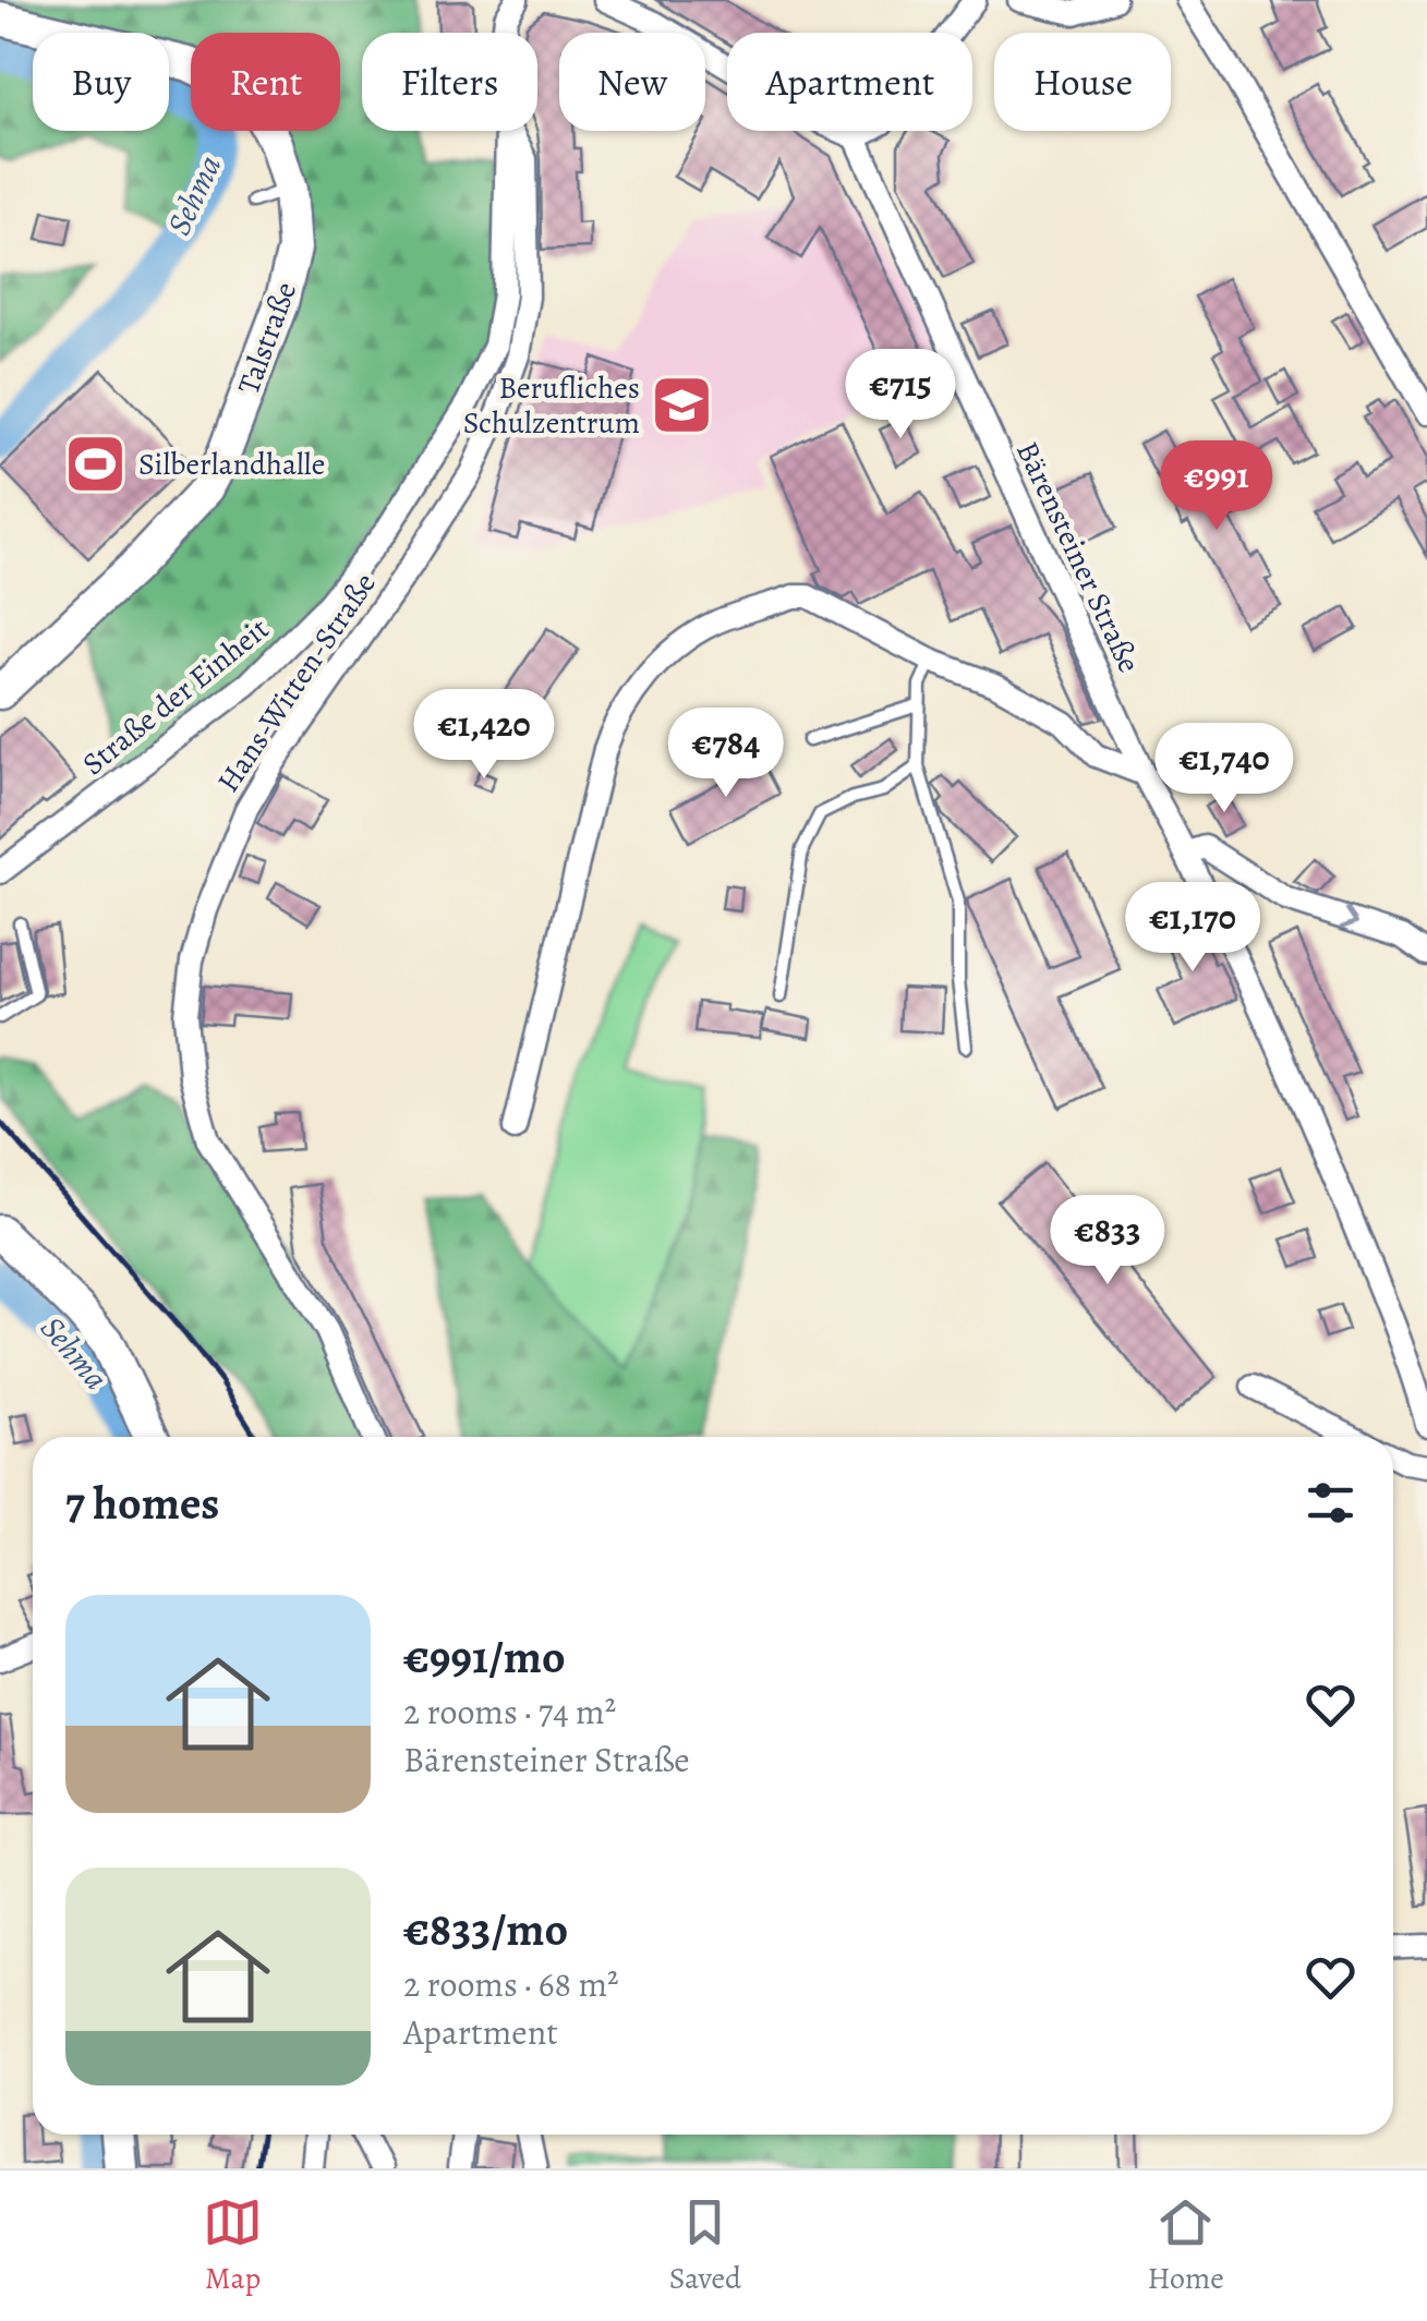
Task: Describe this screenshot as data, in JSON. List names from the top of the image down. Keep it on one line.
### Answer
{"streets":{"main road":["Talstraße"],"street":["Bärensteiner Straße","Hans-Witten-Straße","Straße der Einheit"]},"water":["Sehma"],"places":{"school or university":["Berufliches Schulzentrum"],"sports":["Silberlandhalle"]},"page":{"chip":["Buy","Rent","Filters","New","Apartment","House"],"price":["€715","€991","€1,420","€784","€1,740","€1,170","€833"],"heading":"7 homes","list":[{"name":"€991/mo","note":"2 rooms · 74 m² · Bärensteiner Straße"},{"name":"€833/mo","note":"2 rooms · 68 m² · Apartment"}],"tabs":["Map","Saved","Home"]}}
